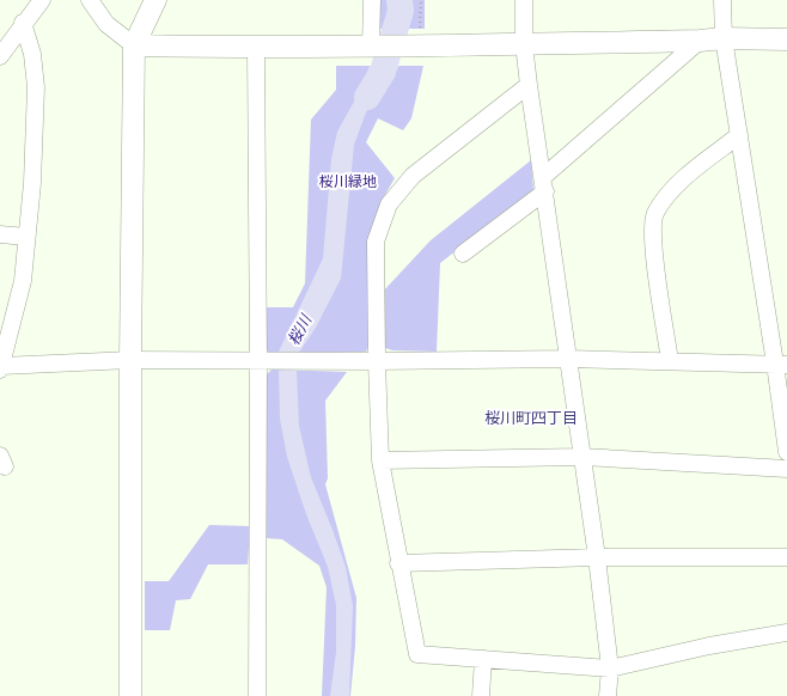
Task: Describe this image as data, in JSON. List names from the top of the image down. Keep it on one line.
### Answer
{"districts":["桜川町四丁目"],"water":["桜川"],"parks":["桜川緑地"]}
